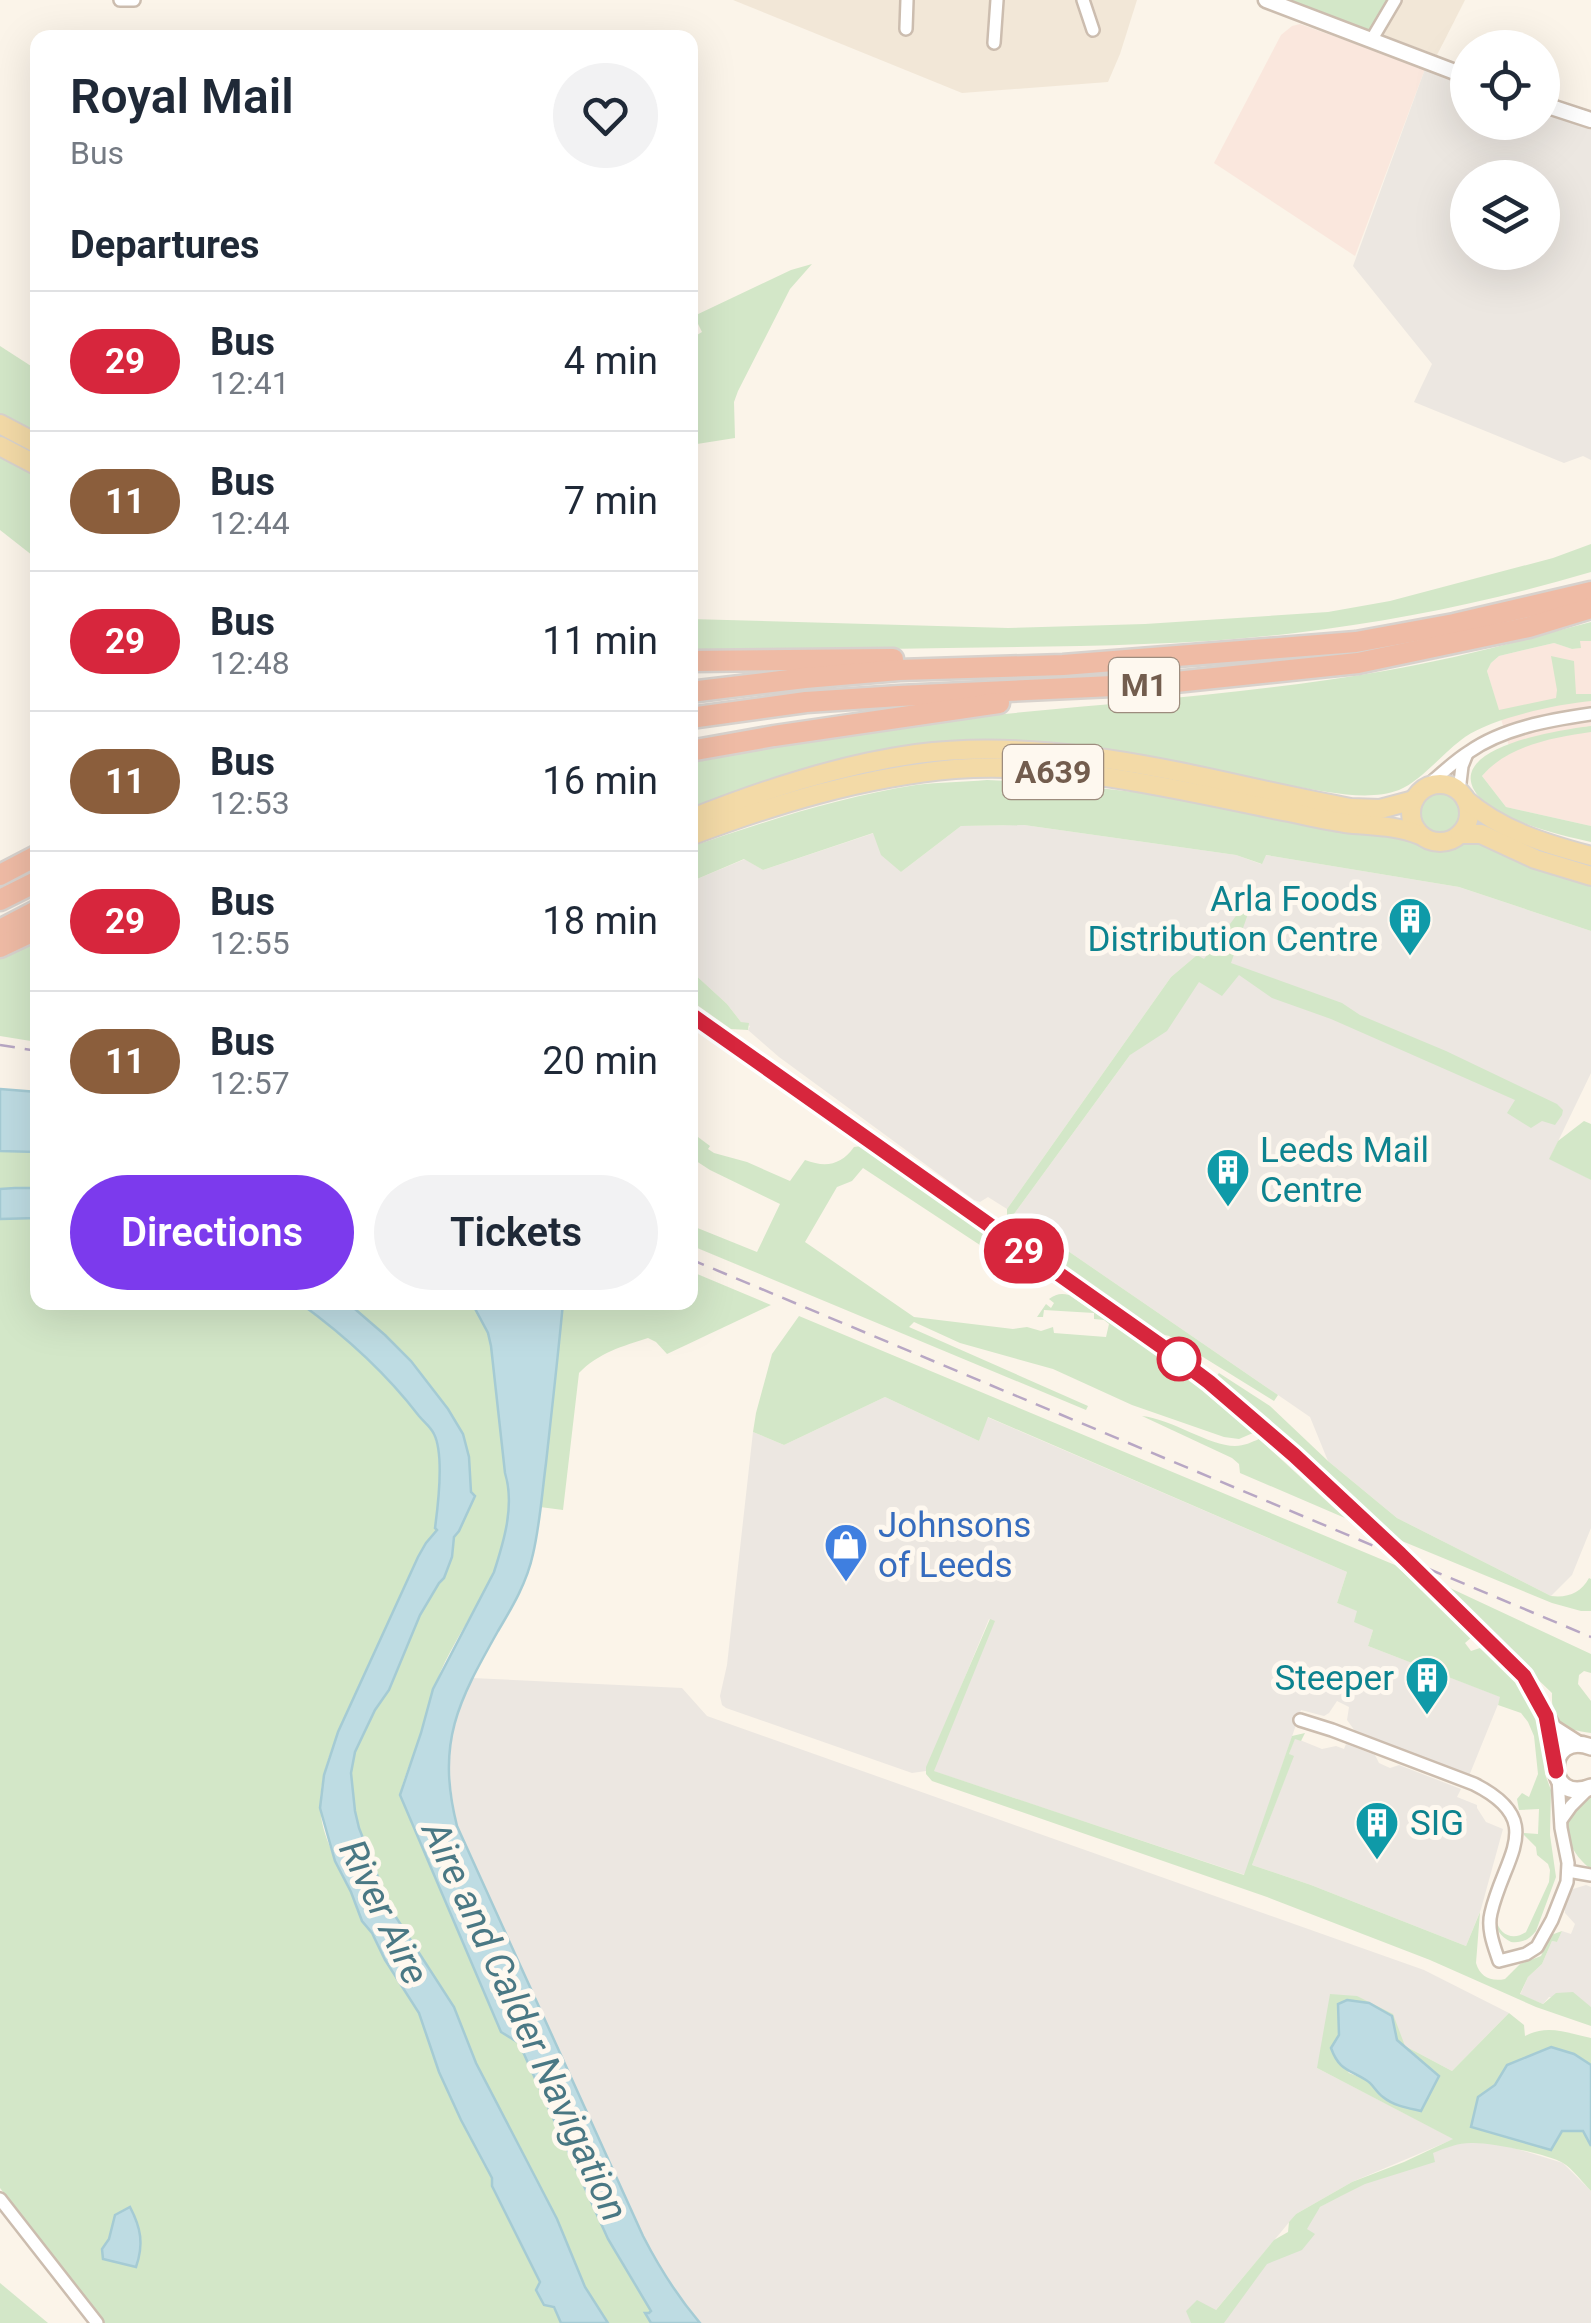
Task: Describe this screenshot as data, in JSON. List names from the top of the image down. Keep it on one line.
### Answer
{"streets":{"highway":["M1"],"main road":["A639"]},"water":["River Aire","Aire and Calder Navigation"],"places":{"building":["Arla Foods Distribution Centre","Leeds Mail Centre","Steeper","SIG"],"shop":["Johnsons of Leeds"]},"lines":["bus line 29"],"page":{"on_map":"29","heading":[["Royal Mail","Bus"],"Departures"],"list":[{"mark":"29","name":"Bus","note":"12:41","value":"4 min"},{"mark":"11","name":"Bus","note":"12:44","value":"7 min"},{"mark":"29","name":"Bus","note":"12:48","value":"11 min"},{"mark":"11","name":"Bus","note":"12:53","value":"16 min"},{"mark":"29","name":"Bus","note":"12:55","value":"18 min"},{"mark":"11","name":"Bus","note":"12:57","value":"20 min"}],"buttons":["Directions","Tickets"]}}
